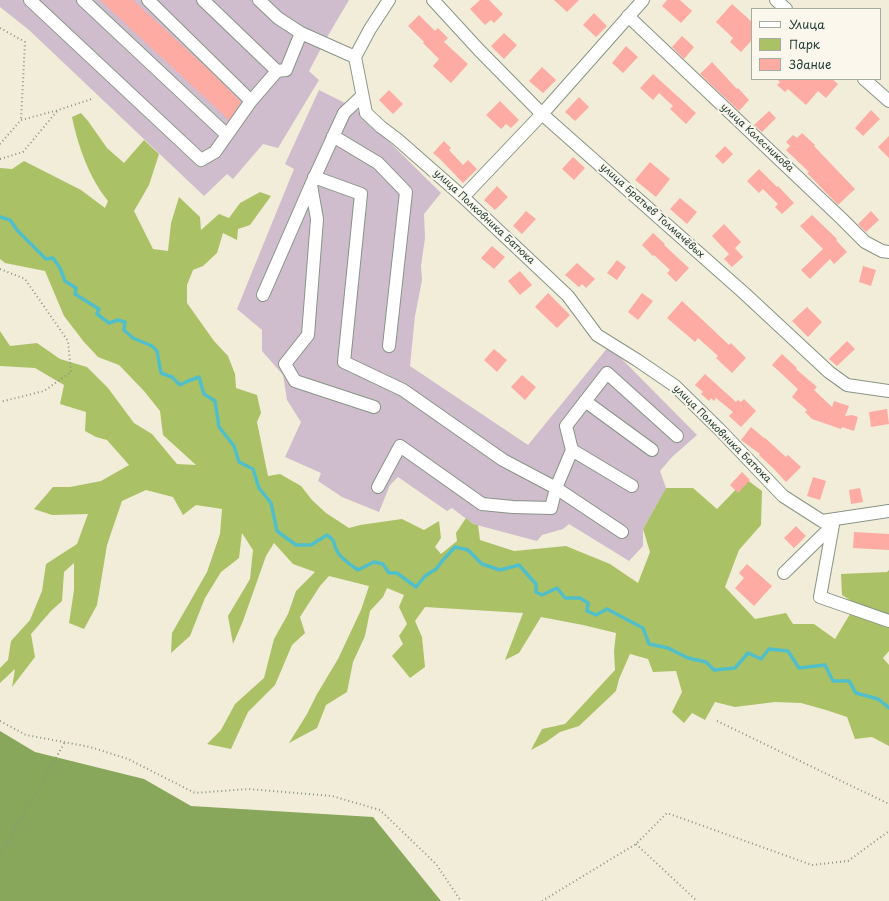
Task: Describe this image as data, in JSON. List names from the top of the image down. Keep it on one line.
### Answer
{"streets":{"street":["улица Колесникова","улица Братьев Толмачёвых","улица Полковника Батюка"]},"legend":["Улица","Парк","Здание"]}
